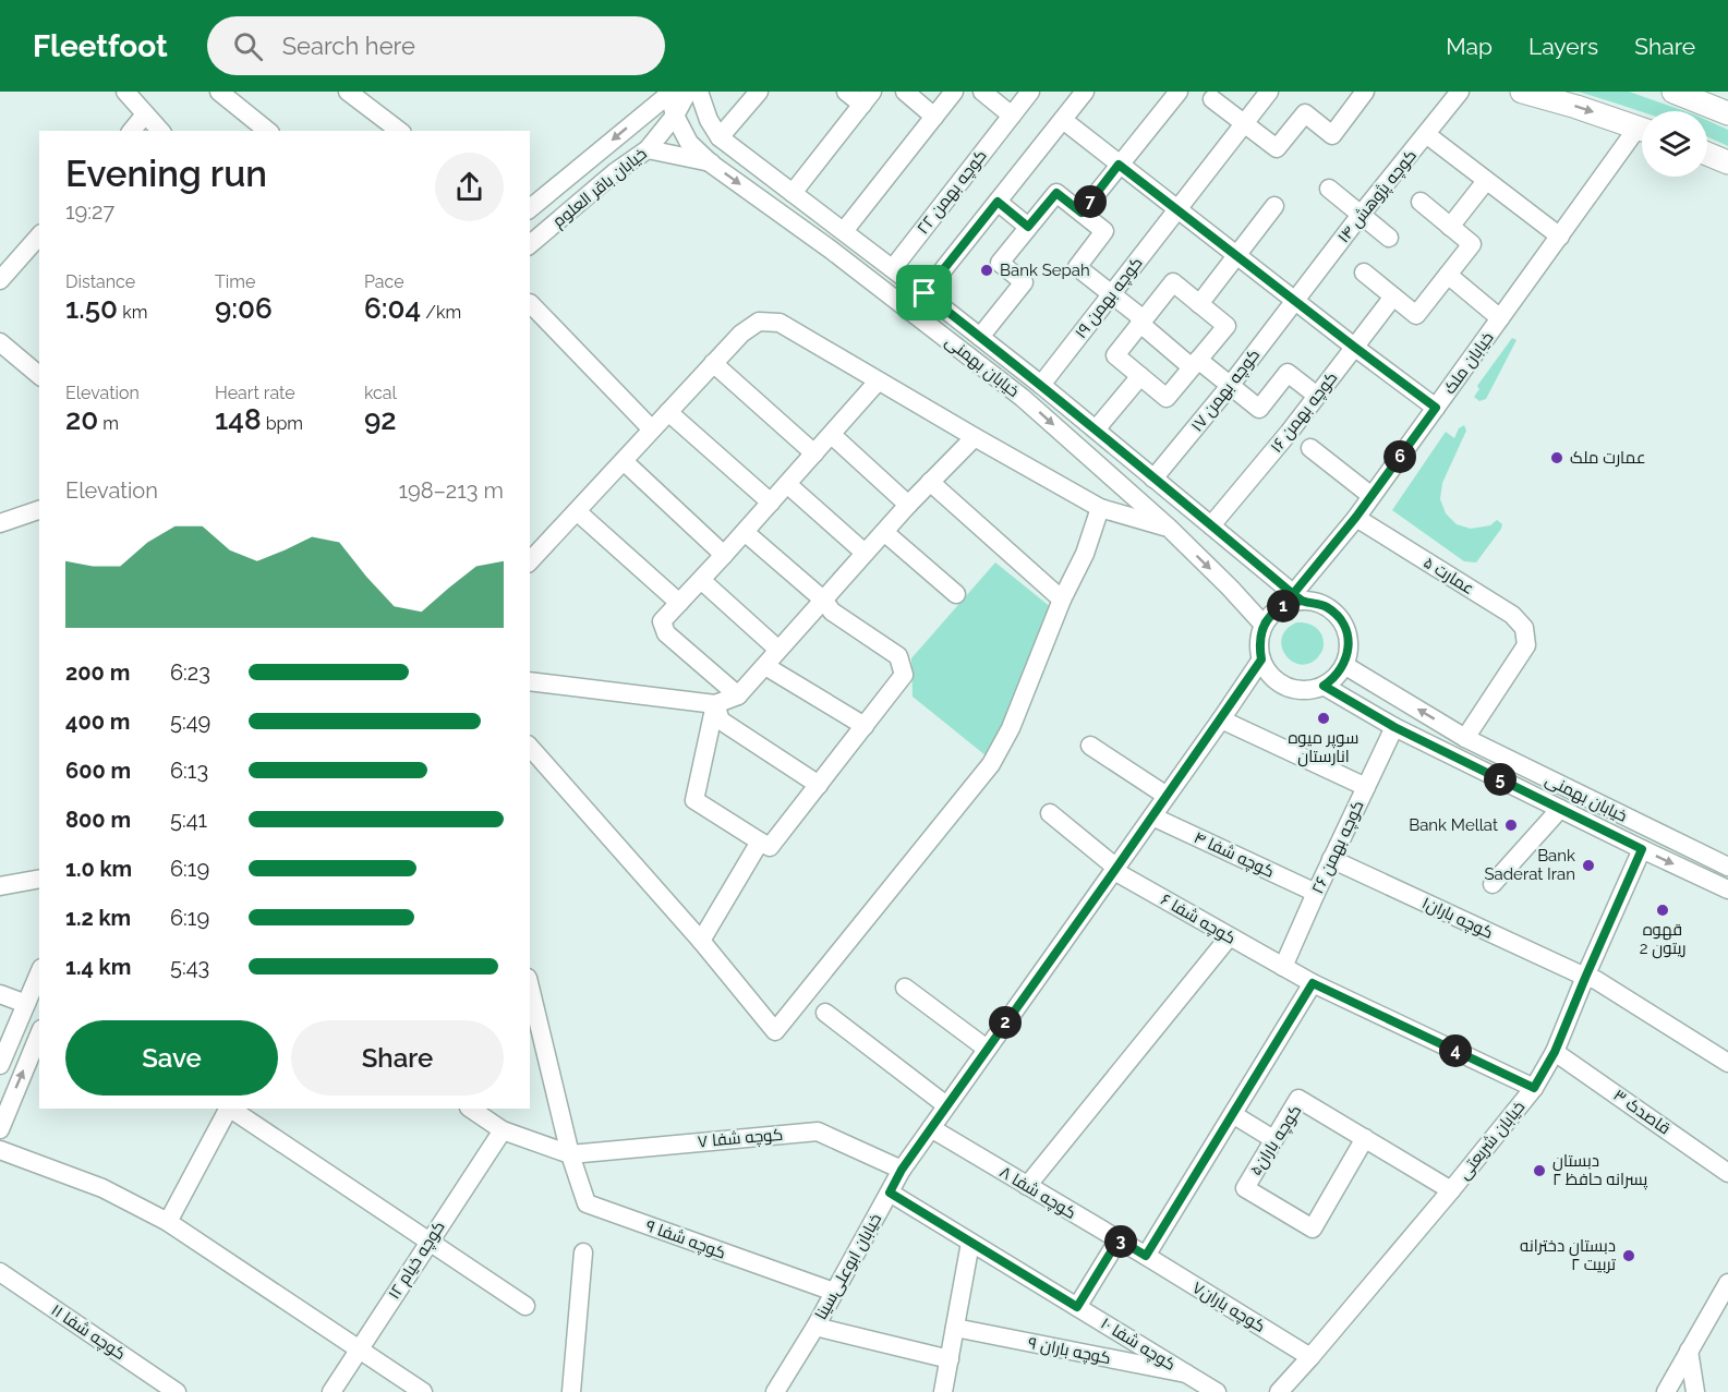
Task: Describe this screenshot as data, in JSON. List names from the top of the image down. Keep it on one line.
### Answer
{"streets":{"street":["خیابان باقر العلوم","کوچه بهمن ۲۲","کوچه پژوهش ۱۴","کوچه بهمن ۱۹","خیابان ملک","خیابان بهمنی","کوچه بهمن ۱۷","کوچه بهمن ۱۶","عمارت ۵","کوچه بهمن ۲۶","کوچه شفا ۴","کوچه باران۱","کوچه شفا ۶","قاصدک ۳","کوچه شفا ۷","کوچه باران۵","خیابان شریعتی","کوچه شفا ۸","کوچه شفا ۹","کوچه خیام ۱۲","خیابان ابوعلی‌سینا","کوچه باران۷","کوچه شفا ۱۱","کوچه شفا ۱۰","کوچه باران ۹"]},"crossings":[["خیابان باقر العلوم","خیابان بهمنی"],["کوچه بهمن ۲۲","خیابان بهمنی"],["کوچه پژوهش ۱۴","کوچه بهمن ۱۷"],["کوچه بهمن ۱۹","خیابان بهمنی"],["خیابان ملک","خیابان بهمنی"],["خیابان ملک","عمارت ۵"],["خیابان ملک","خیابان ابوعلی‌سینا"],["خیابان بهمنی","کوچه بهمن ۱۷"],["خیابان بهمنی","کوچه بهمن ۱۶"],["خیابان بهمنی","عمارت ۵"],["خیابان بهمنی","کوچه بهمن ۲۶"],["خیابان بهمنی","خیابان شریعتی"],["خیابان بهمنی","خیابان ابوعلی‌سینا"],["کوچه بهمن ۲۶","کوچه شفا ۴"],["کوچه بهمن ۲۶","کوچه باران۱"],["کوچه بهمن ۲۶","کوچه شفا ۶"],["کوچه شفا ۴","خیابان ابوعلی‌سینا"],["کوچه باران۱","خیابان شریعتی"],["کوچه شفا ۶","خیابان شریعتی"],["کوچه شفا ۶","خیابان ابوعلی‌سینا"],["قاصدک ۳","خیابان شریعتی"],["کوچه شفا ۷","کوچه شفا ۹"],["کوچه شفا ۷","خیابان ابوعلی‌سینا"],["کوچه باران۵","خیابان شریعتی"],["خیابان شریعتی","کوچه باران۷"],["کوچه شفا ۸","خیابان ابوعلی‌سینا"],["کوچه شفا ۸","کوچه باران۷"],["کوچه شفا ۹","خیابان ابوعلی‌سینا"],["خیابان ابوعلی‌سینا","کوچه شفا ۱۰"],["کوچه شفا ۱۰","کوچه باران ۹"]],"places":["Bank Sepah","عمارت ملک","سوپر میوه انارستان","Bank Mellat","Bank Saderat Iran","قهوه ریتون 2","دبستان پسرانه حافظ ۲","دبستان دخترانه تربیت ۲"],"page":{"header":"Fleetfoot","search":"Search here","nav":["Map","Layers","Share"],"heading":["Evening run","19:27"],"pins":["7","6","1","5","2","4","3"],"stats":[["Distance","1.50 km"],["Time","9:06"],["Pace","6:04 /km"],["Elevation","20 m"],["Heart rate","148 bpm"],["kcal","92"]],"chart":["Elevation","198–213 m"],"list":[{"name":"200 m","note":"6:23"},{"name":"400 m","note":"5:49"},{"name":"600 m","note":"6:13"},{"name":"800 m","note":"5:41"},{"name":"1.0 km","note":"6:19"},{"name":"1.2 km","note":"6:19"},{"name":"1.4 km","note":"5:43"}],"buttons":["Save","Share"]}}
